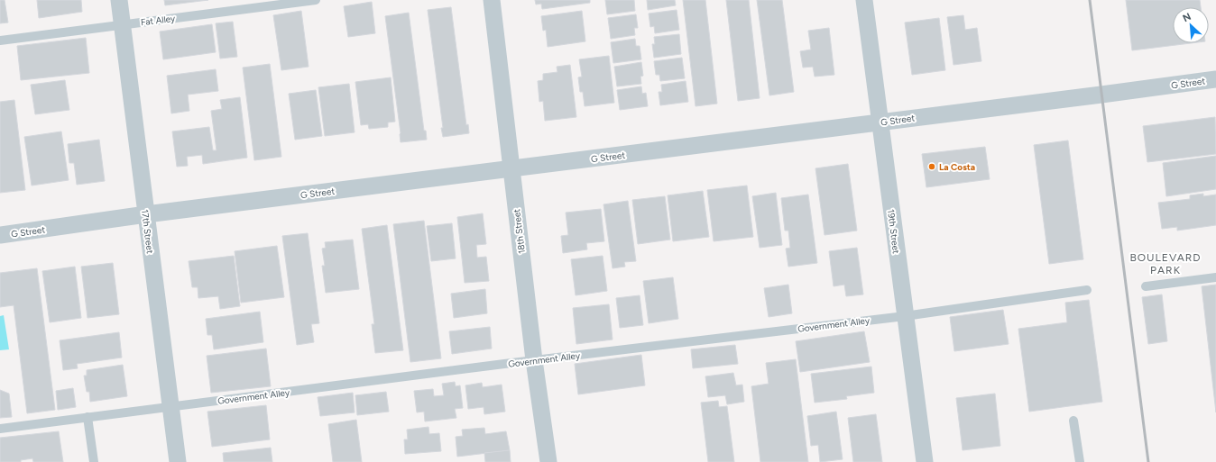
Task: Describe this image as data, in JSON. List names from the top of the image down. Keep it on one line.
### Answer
{"streets":{"street":["G Street","17th Street","18th Street","19th Street"],"lane":["Fat Alley","Government Alley"]},"crossings":[["Fat Alley","17th Street"],["G Street","17th Street"],["G Street","18th Street"],["G Street","19th Street"],["17th Street","Government Alley"],["18th Street","Government Alley"],["19th Street","Government Alley"]],"districts":["BOULEVARD PARK"],"places":["La Costa"],"north":"top left"}
